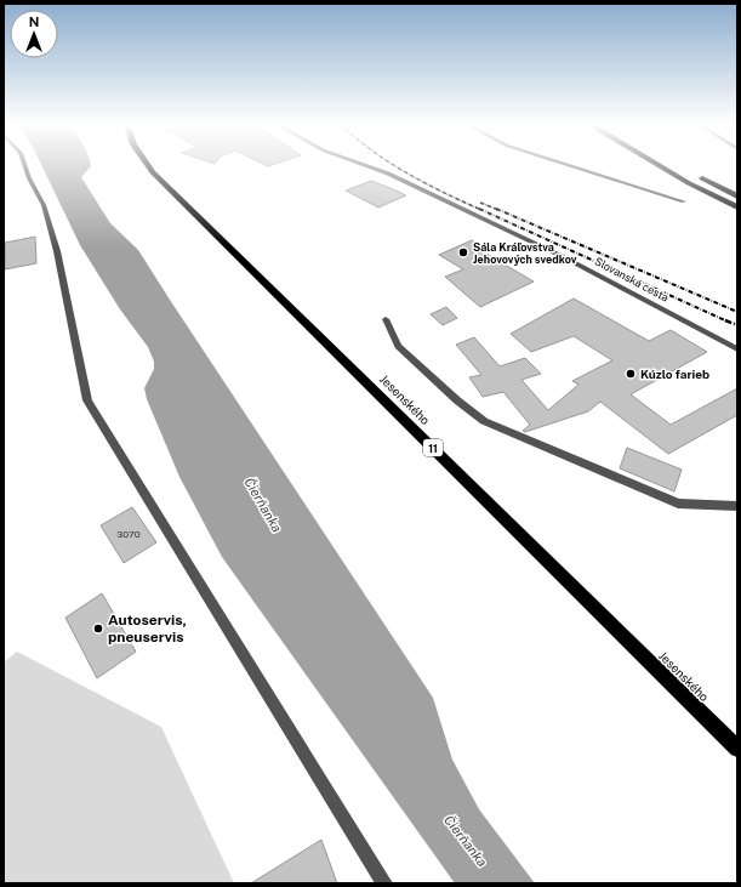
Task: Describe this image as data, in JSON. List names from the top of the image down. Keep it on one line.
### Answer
{"streets":{"main road":["Jesenského","11"],"street":["Slovanská cesta"]},"water":["Čierňanka"],"places":["Sála Kráľovstva Jehovových svedkov","Kúzlo farieb","Autoservis, pneuservis"],"house_numbers":["3070"],"north":"top"}
